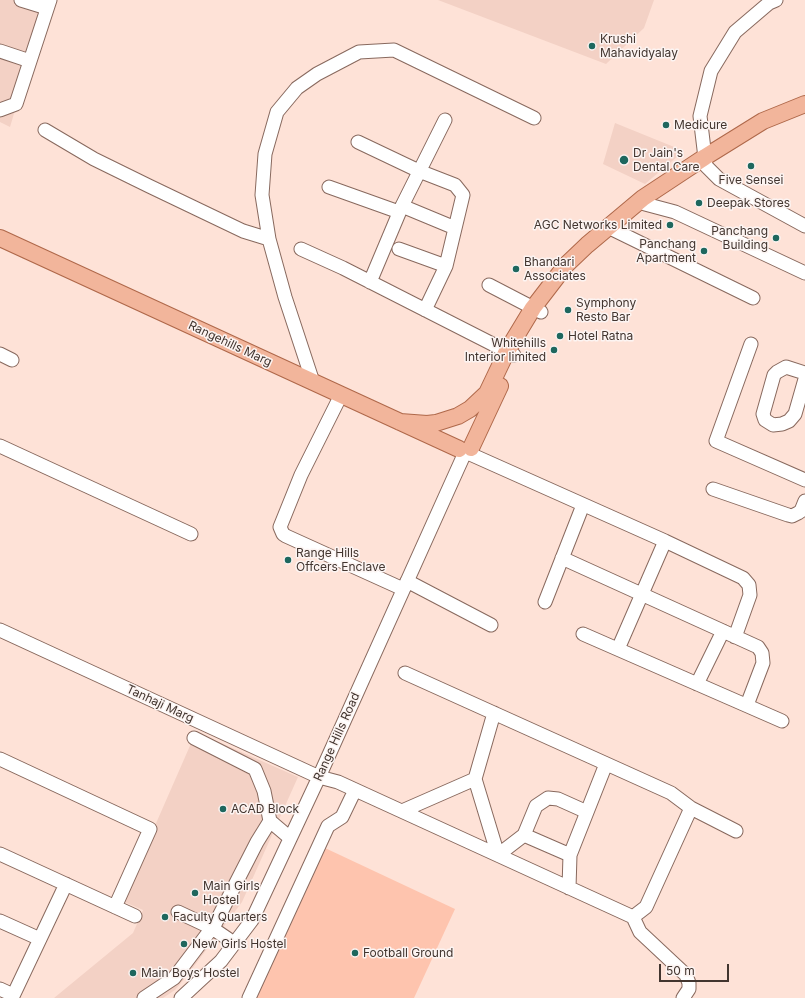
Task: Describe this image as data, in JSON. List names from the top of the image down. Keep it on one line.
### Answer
{"streets":{"main road":["Rangehills Marg","Range Hills Road"],"street":["Tanhaji Marg"]},"crossings":[["Rangehills Marg","Range Hills Road"],["Tanhaji Marg","Range Hills Road"]],"places":["Krushi Mahavidyalay","Medicure","Dr Jain's Dental Care","Five Sensei","Deepak Stores","AGC Networks Limited","Panchang Building","Panchang Apartment","Bhandari Associates","Symphony Resto Bar","Hotel Ratna","Whitehills Interior limited","Range Hills Offcers Enclave","ACAD Block","Main Girls Hostel","Faculty Quarters","New Girls Hostel","Football Ground","Main Boys Hostel"],"scale_bar":"50 m"}
